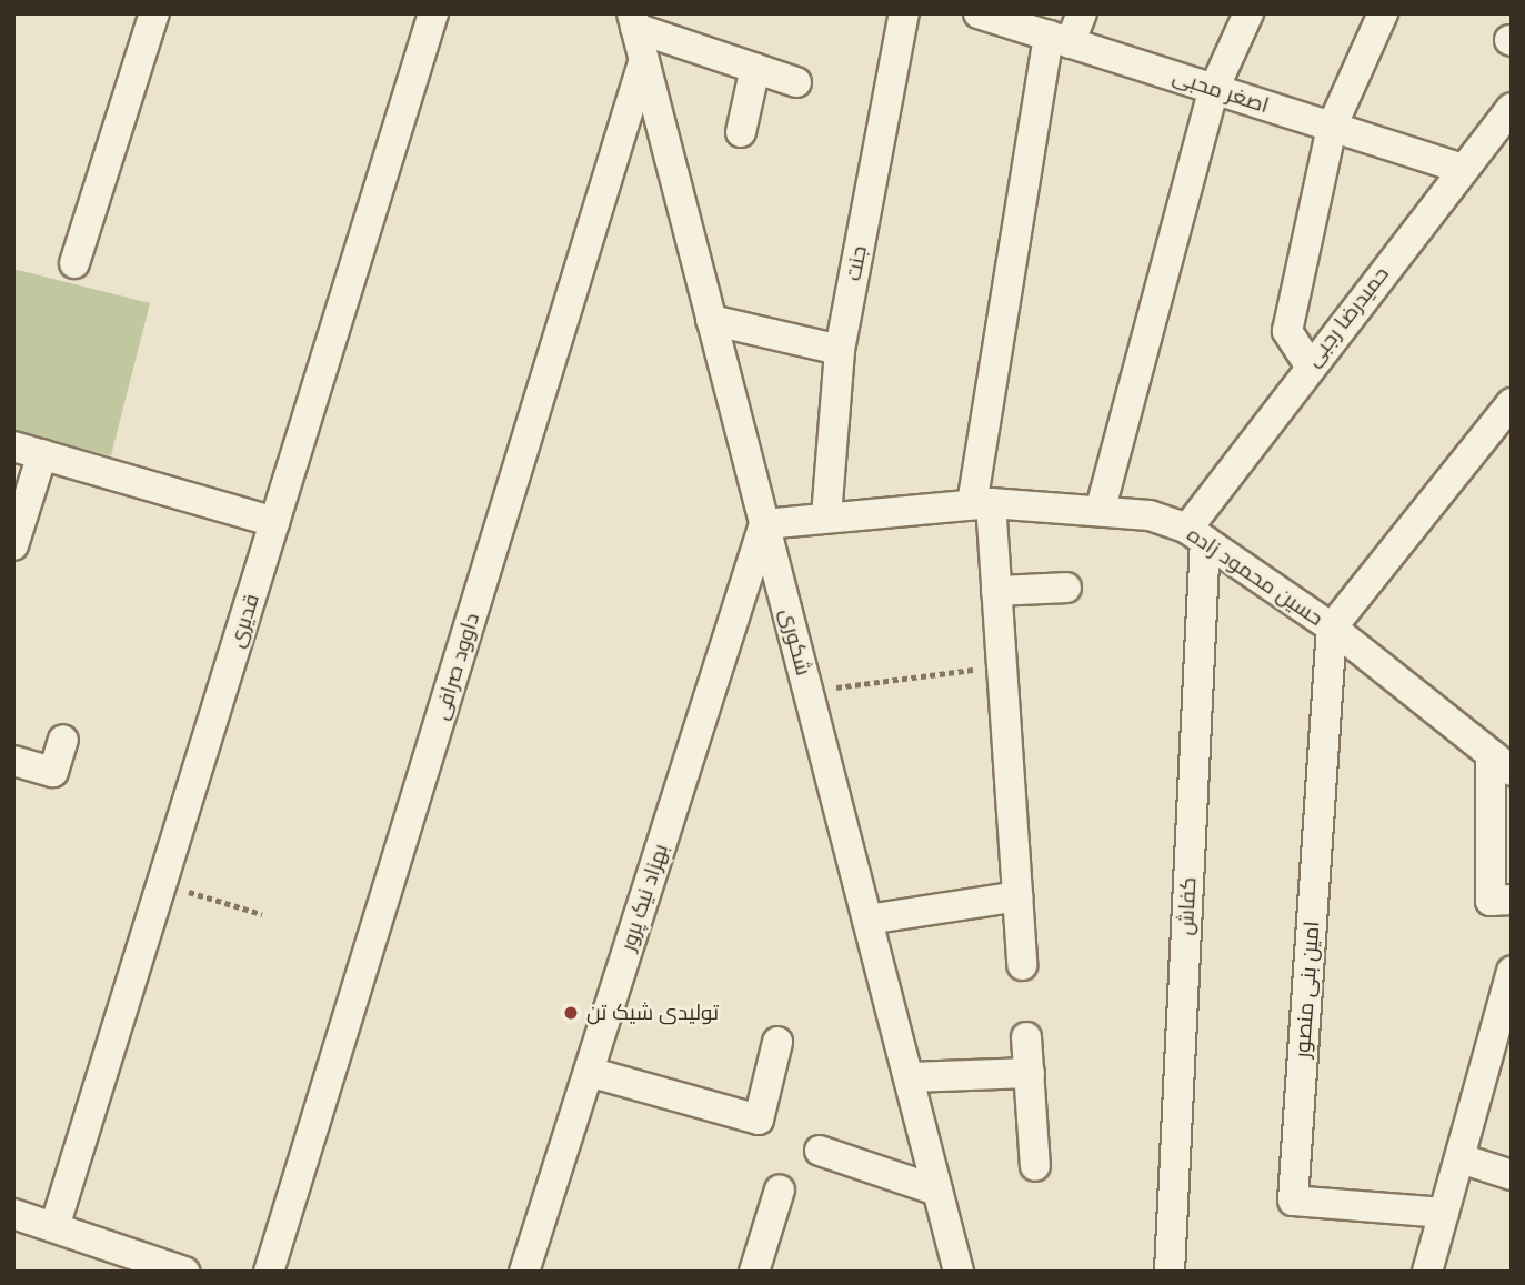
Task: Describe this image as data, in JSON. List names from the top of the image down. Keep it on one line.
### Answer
{"streets":{"street":["اصغر محبی","جنت","حمیدرضا رجبی","حسین محمود زاده","قدیری","شکوری","داوود صرافی","بهزاد نیک پرور","کفاش","امین بنی منصور"]},"crossings":[["اصغر محبی","حمیدرضا رجبی"],["جنت","حسین محمود زاده"],["حمیدرضا رجبی","حسین محمود زاده"],["حمیدرضا رجبی","کفاش"],["حسین محمود زاده","شکوری"],["حسین محمود زاده","بهزاد نیک پرور"],["حسین محمود زاده","کفاش"],["حسین محمود زاده","امین بنی منصور"],["شکوری","داوود صرافی"],["شکوری","بهزاد نیک پرور"]],"places":["تولیدی شیک تن"]}
